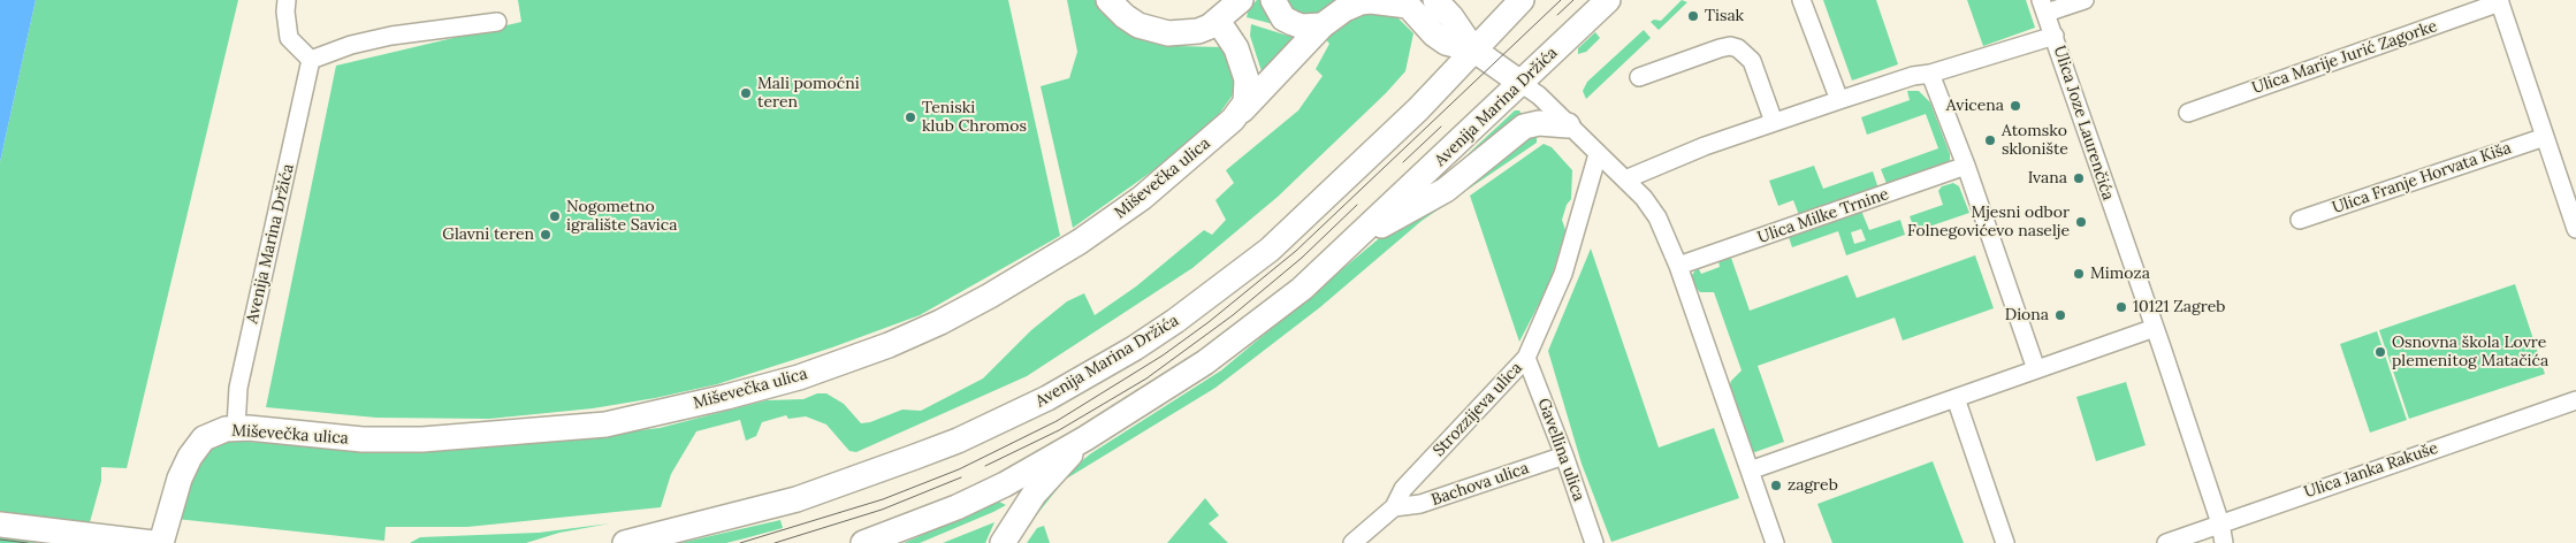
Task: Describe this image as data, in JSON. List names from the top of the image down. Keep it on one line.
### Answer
{"streets":{"main road":["Avenija Marina Držića","Miševečka ulica"],"street":["Ulica Marije Jurić Zagorke","Ulica Joze Laurenčića","Ulica Franje Horvata Kiša","Ulica Milke Trnine","Strozzijeva ulica","Gavellina ulica","Ulica Janka Rakuše","Bachova ulica"]},"crossings":[["Avenija Marina Držića","Miševečka ulica"],["Ulica Joze Laurenčića","Ulica Janka Rakuše"],["Strozzijeva ulica","Gavellina ulica"],["Strozzijeva ulica","Bachova ulica"],["Gavellina ulica","Bachova ulica"]],"places":["Tisak","Mali pomoćni teren","Avicena","Teniski klub Chromos","Atomsko sklonište","Ivana","Nogometno igralište Savica","Mjesni odbor Folnegovićevo naselje","Glavni teren","Mimoza","10121 Zagreb","Diona","Osnovna škola Lovre plemenitog Matačića","zagreb"]}
